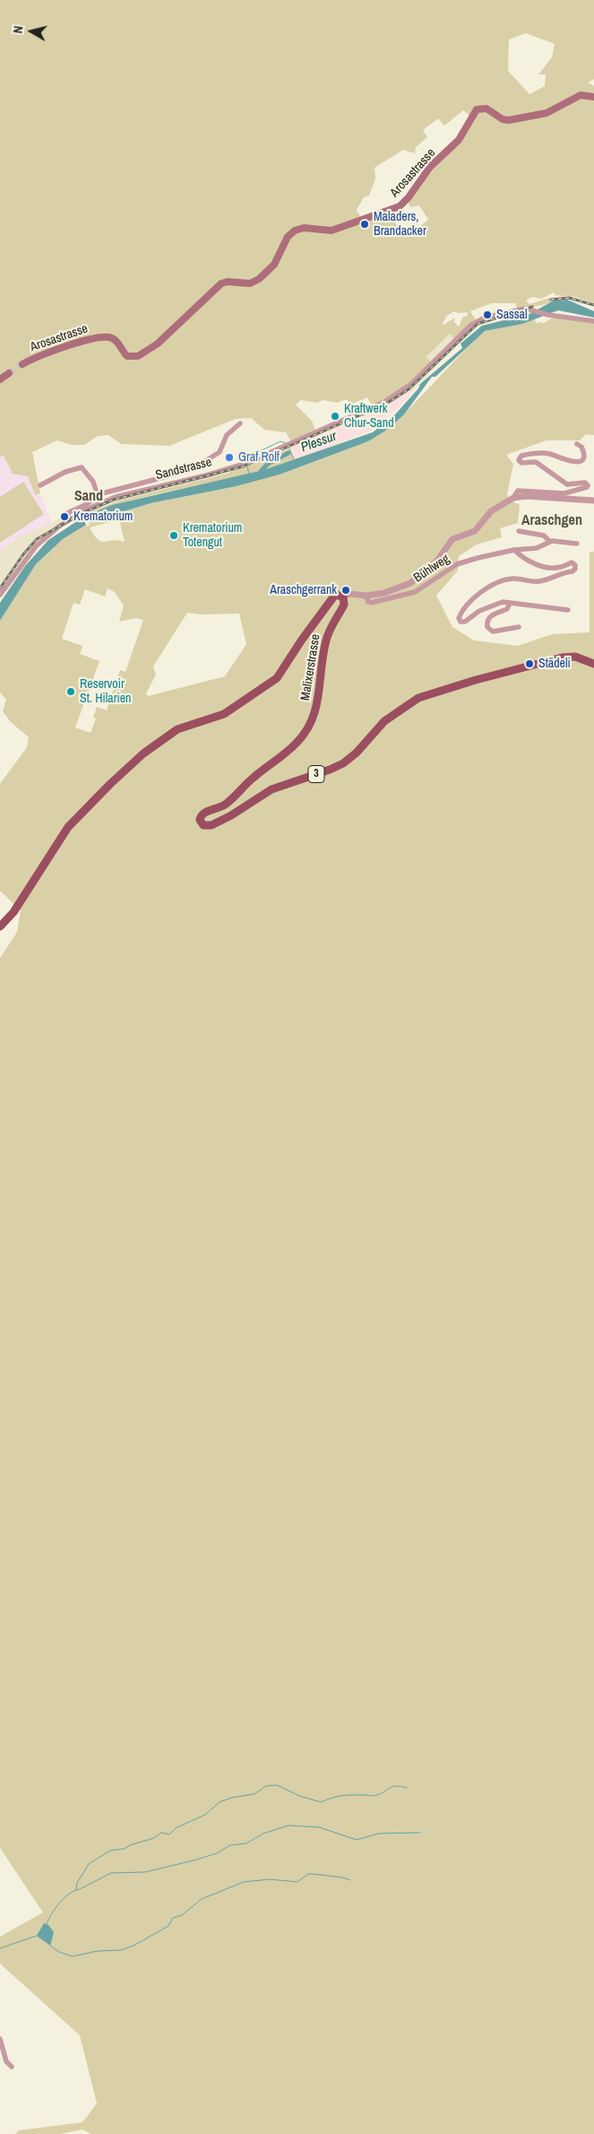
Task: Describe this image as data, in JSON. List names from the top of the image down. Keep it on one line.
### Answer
{"streets":{"main road":["Arosastrasse","Malixerstrasse","3"],"street":["Sandstrasse","Bühlweg"]},"districts":["Sand","Araschgen"],"water":["Plessur"],"places":["Maladers, Brandacker","Sassal","Kraftwerk Chur-Sand","Graf Rolf","Krematorium","Krematorium Totengut","Araschgerrank","Städeli","Reservoir St. Hilarien"],"north":"left"}
